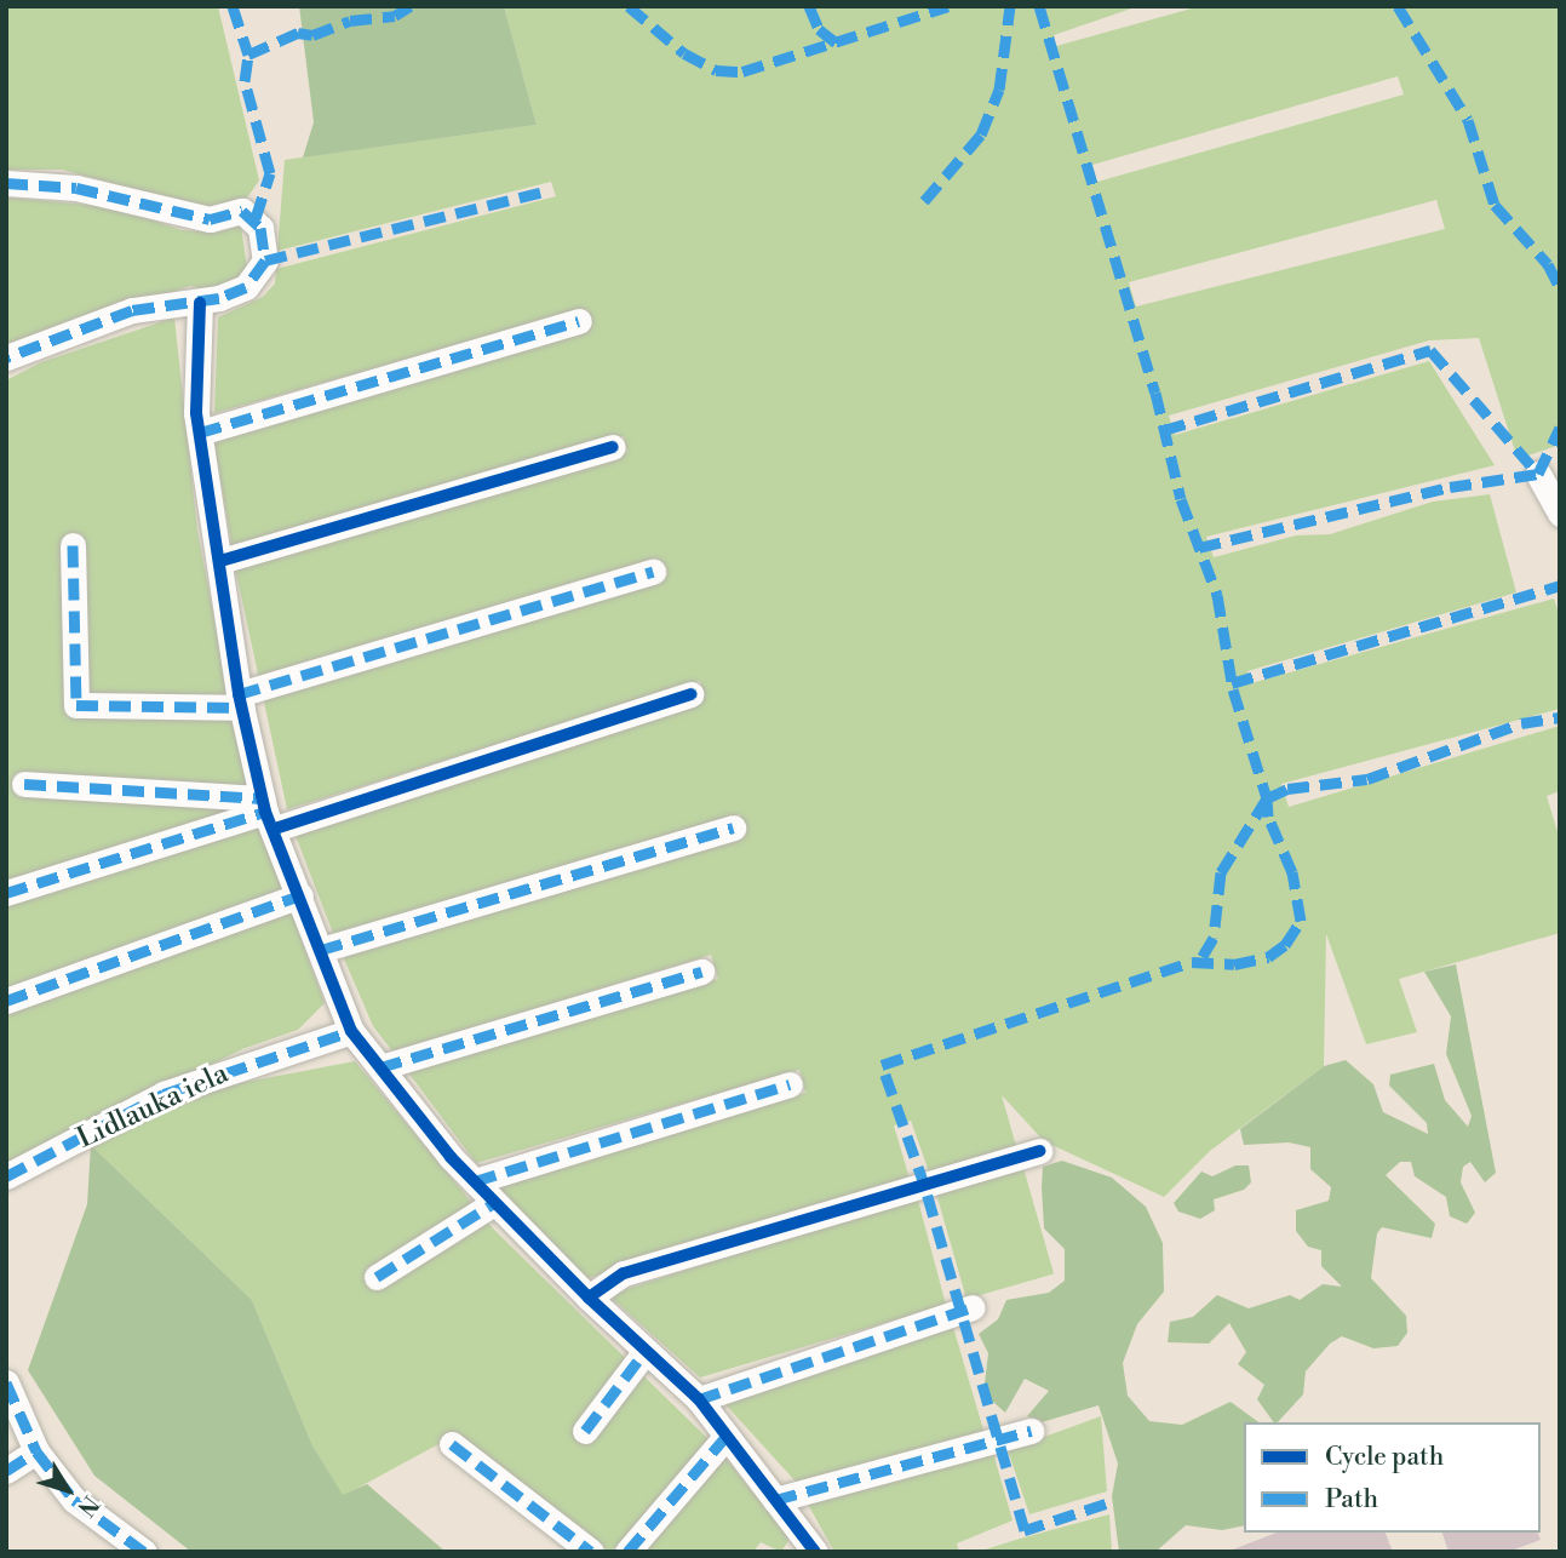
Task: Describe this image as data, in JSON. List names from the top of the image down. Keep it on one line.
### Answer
{"streets":{"street":["Lidlauka iela"]},"legend":["Cycle path","Path"],"north":"bottom right"}
